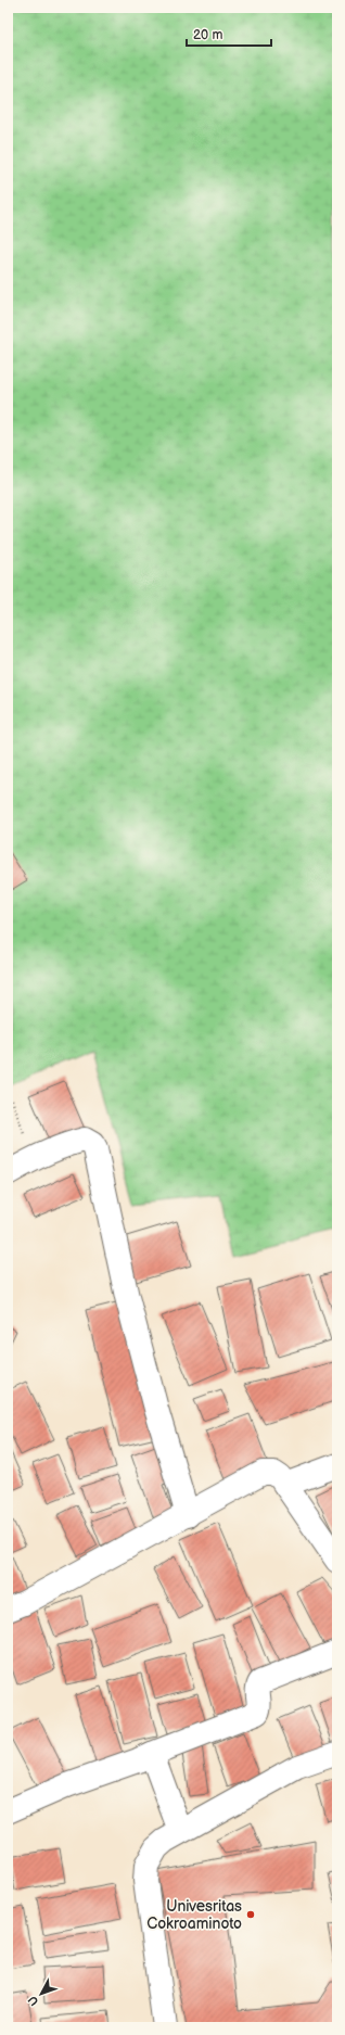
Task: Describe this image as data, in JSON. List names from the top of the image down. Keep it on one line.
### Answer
{"places":["Univesritas Cokroaminoto"],"scale_bar":"20 m","north":"bottom left"}
